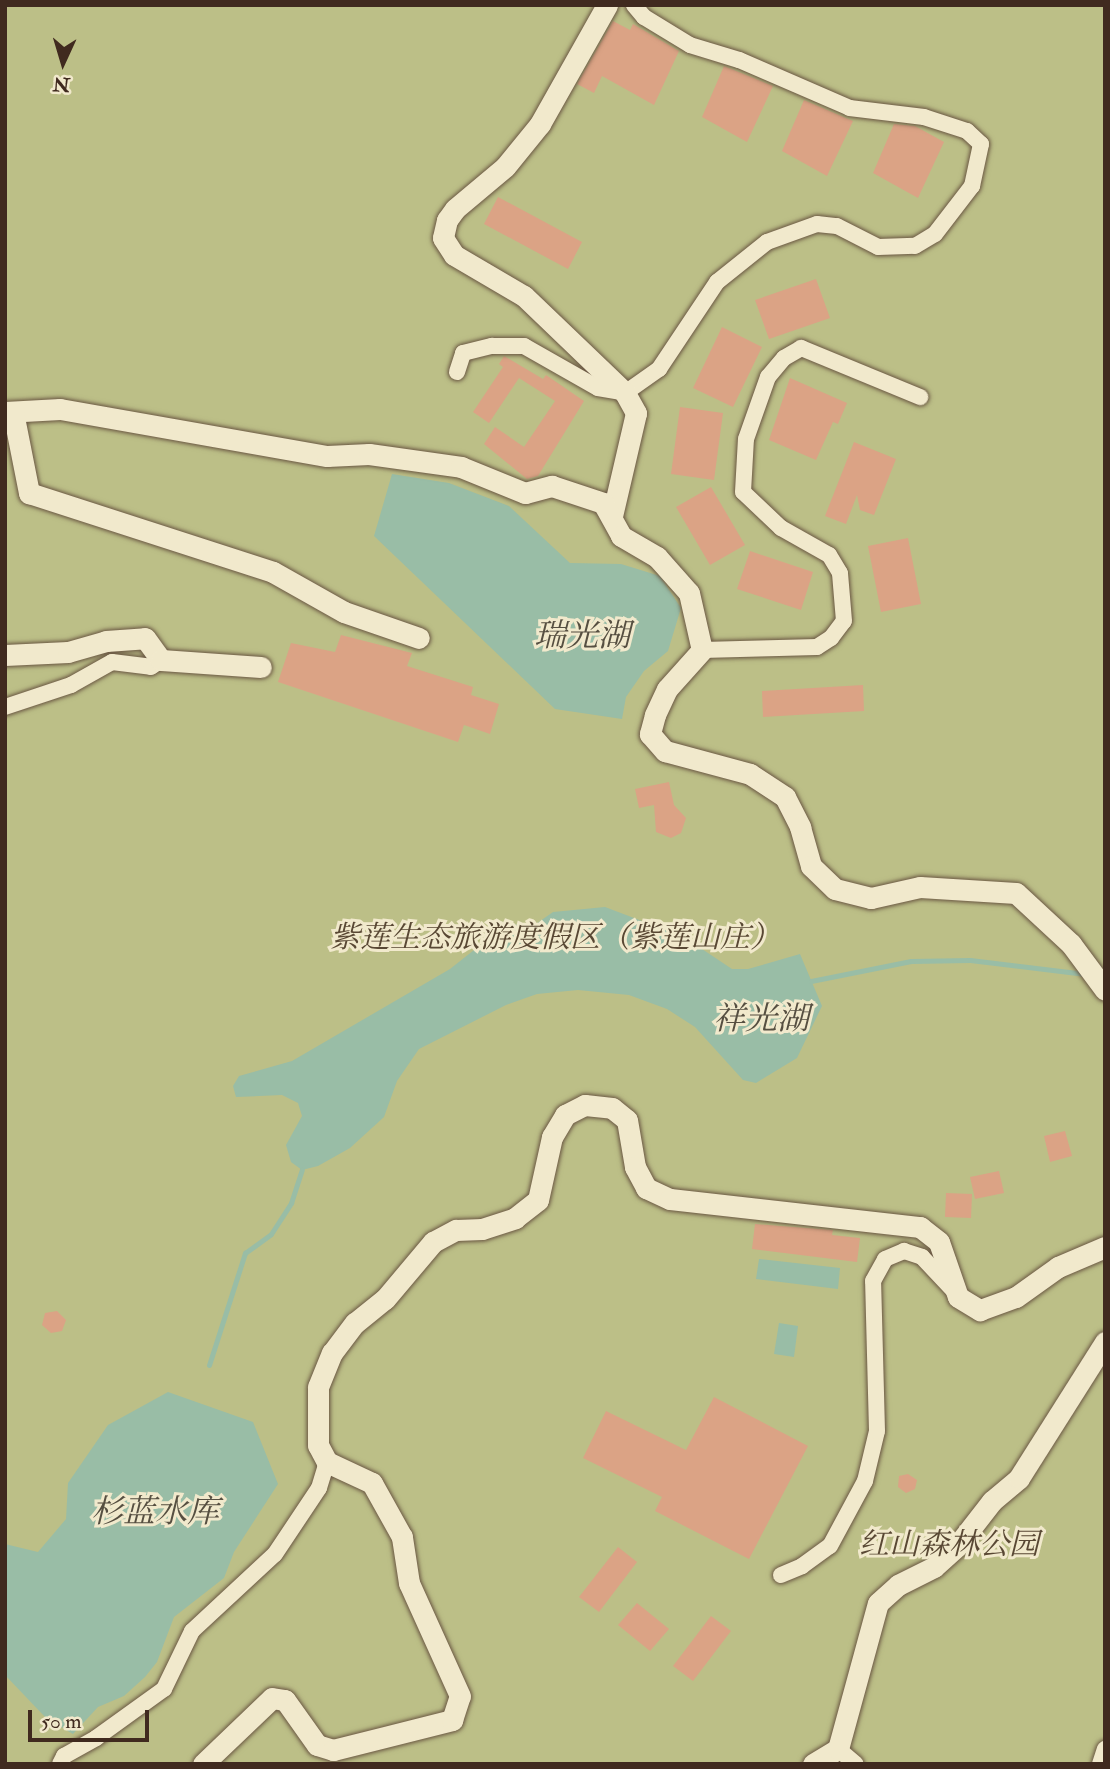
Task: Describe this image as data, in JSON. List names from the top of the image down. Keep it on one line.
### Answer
{"water":["瑞光湖","祥光湖","杉蓝水库"],"parks":["紫莲生态旅游度假区（紫莲山庄）","红山森林公园"],"scale_bar":"50 m","north":"bottom"}
